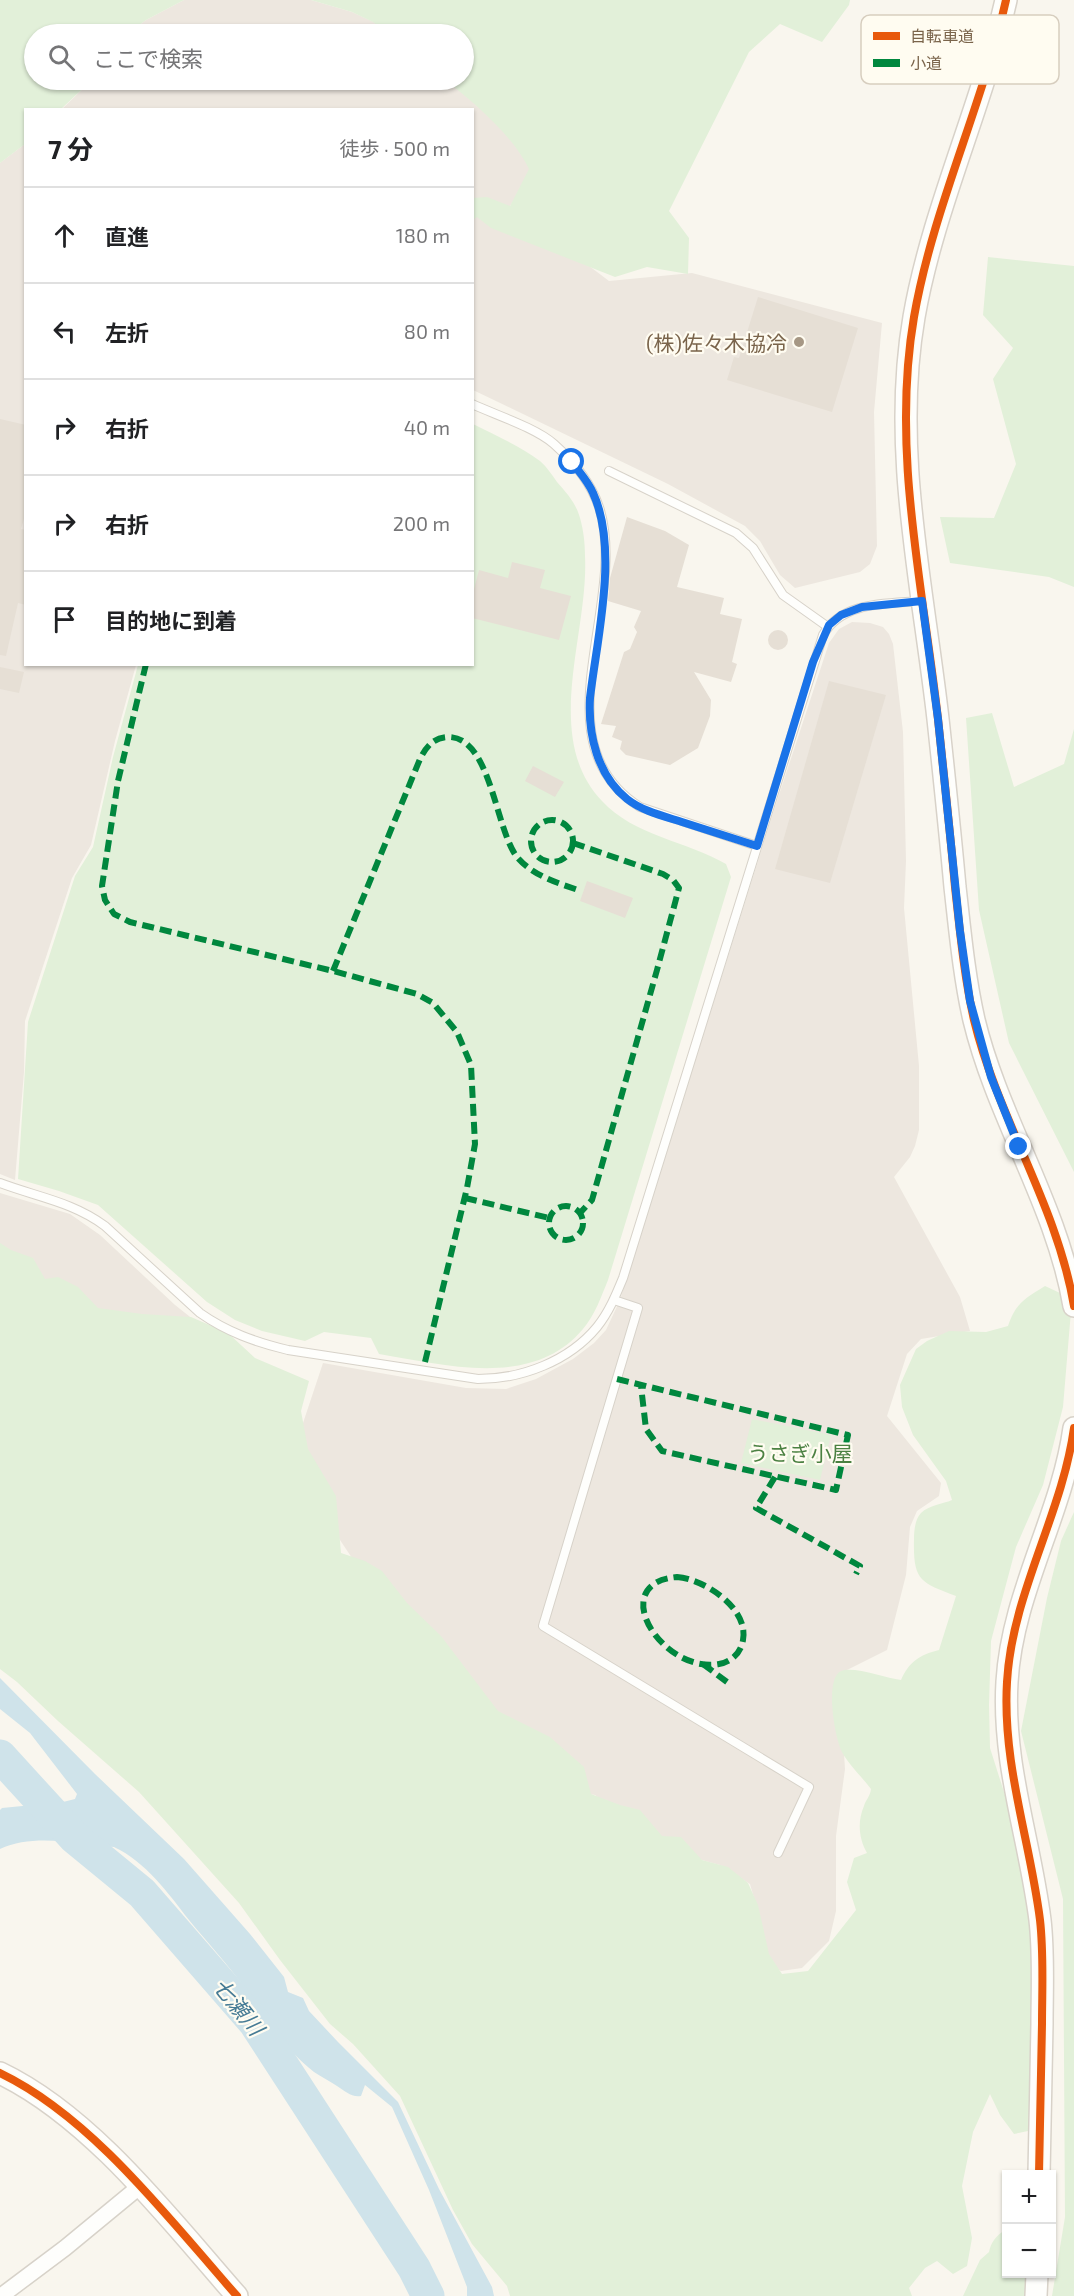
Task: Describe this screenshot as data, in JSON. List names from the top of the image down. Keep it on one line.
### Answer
{"water":["七瀬川"],"parks":["うさぎ小屋"],"places":["(株)佐々木協冷"],"legend":["自転車道","小道"],"page":{"search":"ここで検索","heading":["7 分","徒歩 · 500 m"],"list":[["直進","180 m"],["左折","80 m"],["右折","40 m"],["右折","200 m"],"目的地に到着"],"map_buttons":["+","−"]}}
